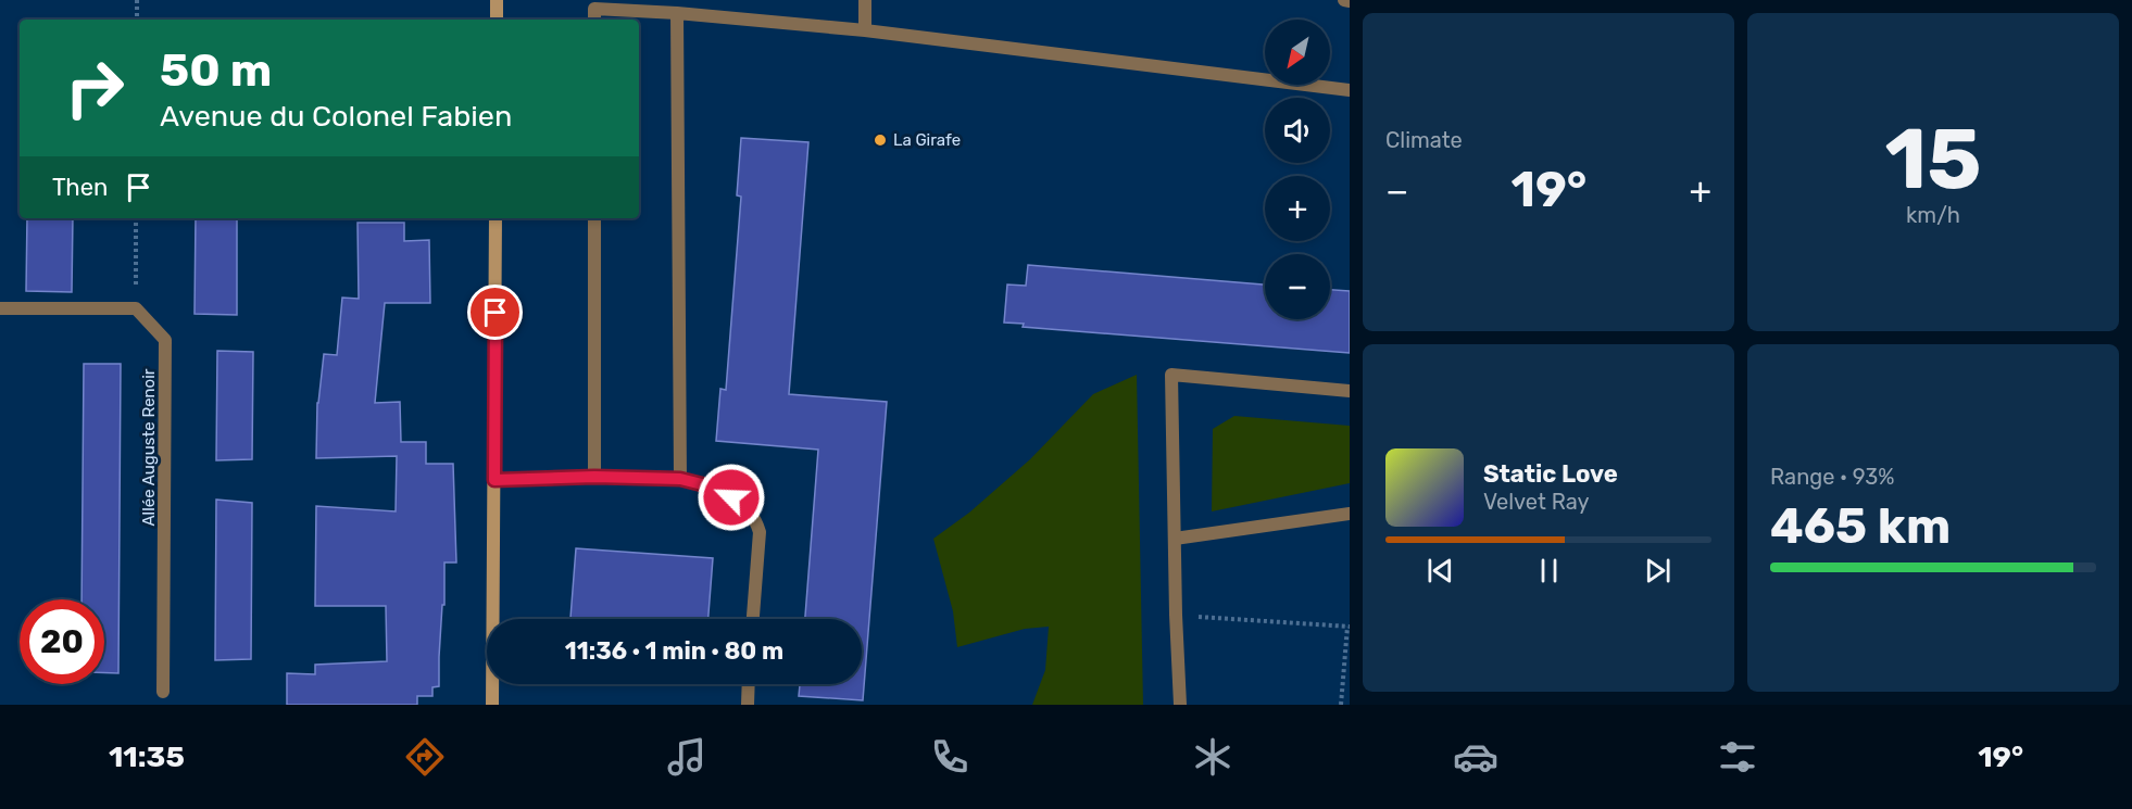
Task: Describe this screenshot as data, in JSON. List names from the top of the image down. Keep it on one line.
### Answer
{"streets":{"street":["Allée Auguste Renoir"]},"places":["La Girafe"],"north":"bottom left","page":{"tile":["Climate",["15","km/h"],["Range · 93%","465 km"]],"map_buttons":["+","−"],"turn":["50 m","Avenue du Colonel Fabien"],"then":"Then","heat":["−","19°","+"],"song":["Static Love","Velvet Ray"],"limit":"20","trip":"11:36 · 1 min · 80 m","tabs":["11:35","19°"]}}
